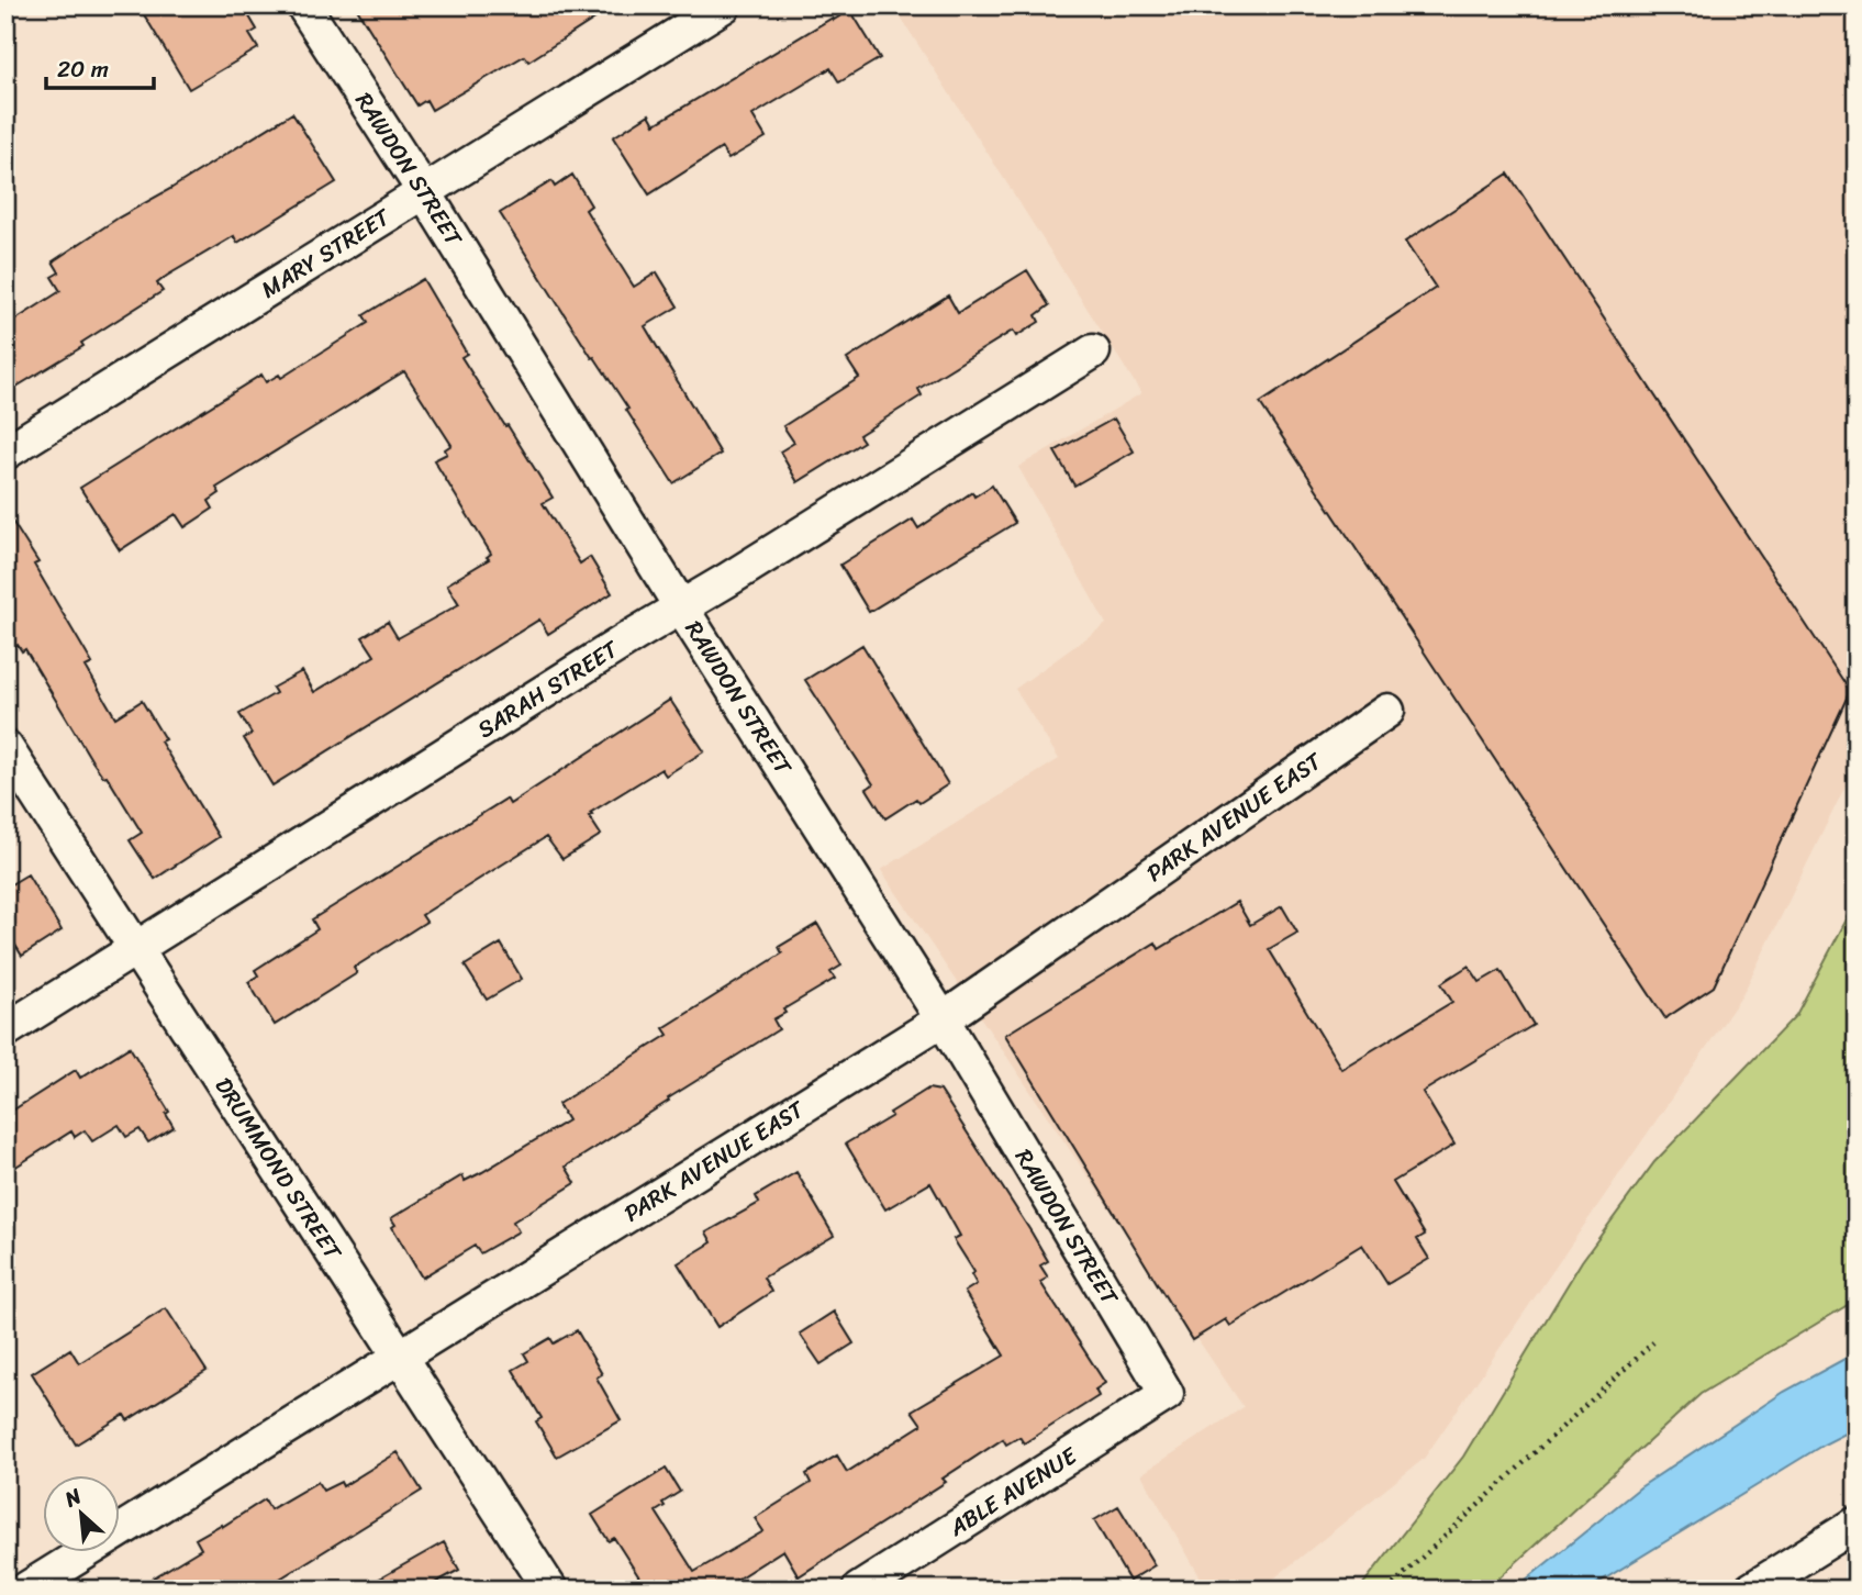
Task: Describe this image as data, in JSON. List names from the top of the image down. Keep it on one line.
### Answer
{"streets":{"street":["RAWDON STREET","MARY STREET","SARAH STREET","PARK AVENUE EAST","DRUMMOND STREET","ABLE AVENUE"]},"crossings":[["RAWDON STREET","MARY STREET"],["RAWDON STREET","SARAH STREET"],["RAWDON STREET","PARK AVENUE EAST"],["RAWDON STREET","ABLE AVENUE"],["SARAH STREET","DRUMMOND STREET"],["PARK AVENUE EAST","DRUMMOND STREET"]],"scale_bar":"20 m","north":"top left"}
